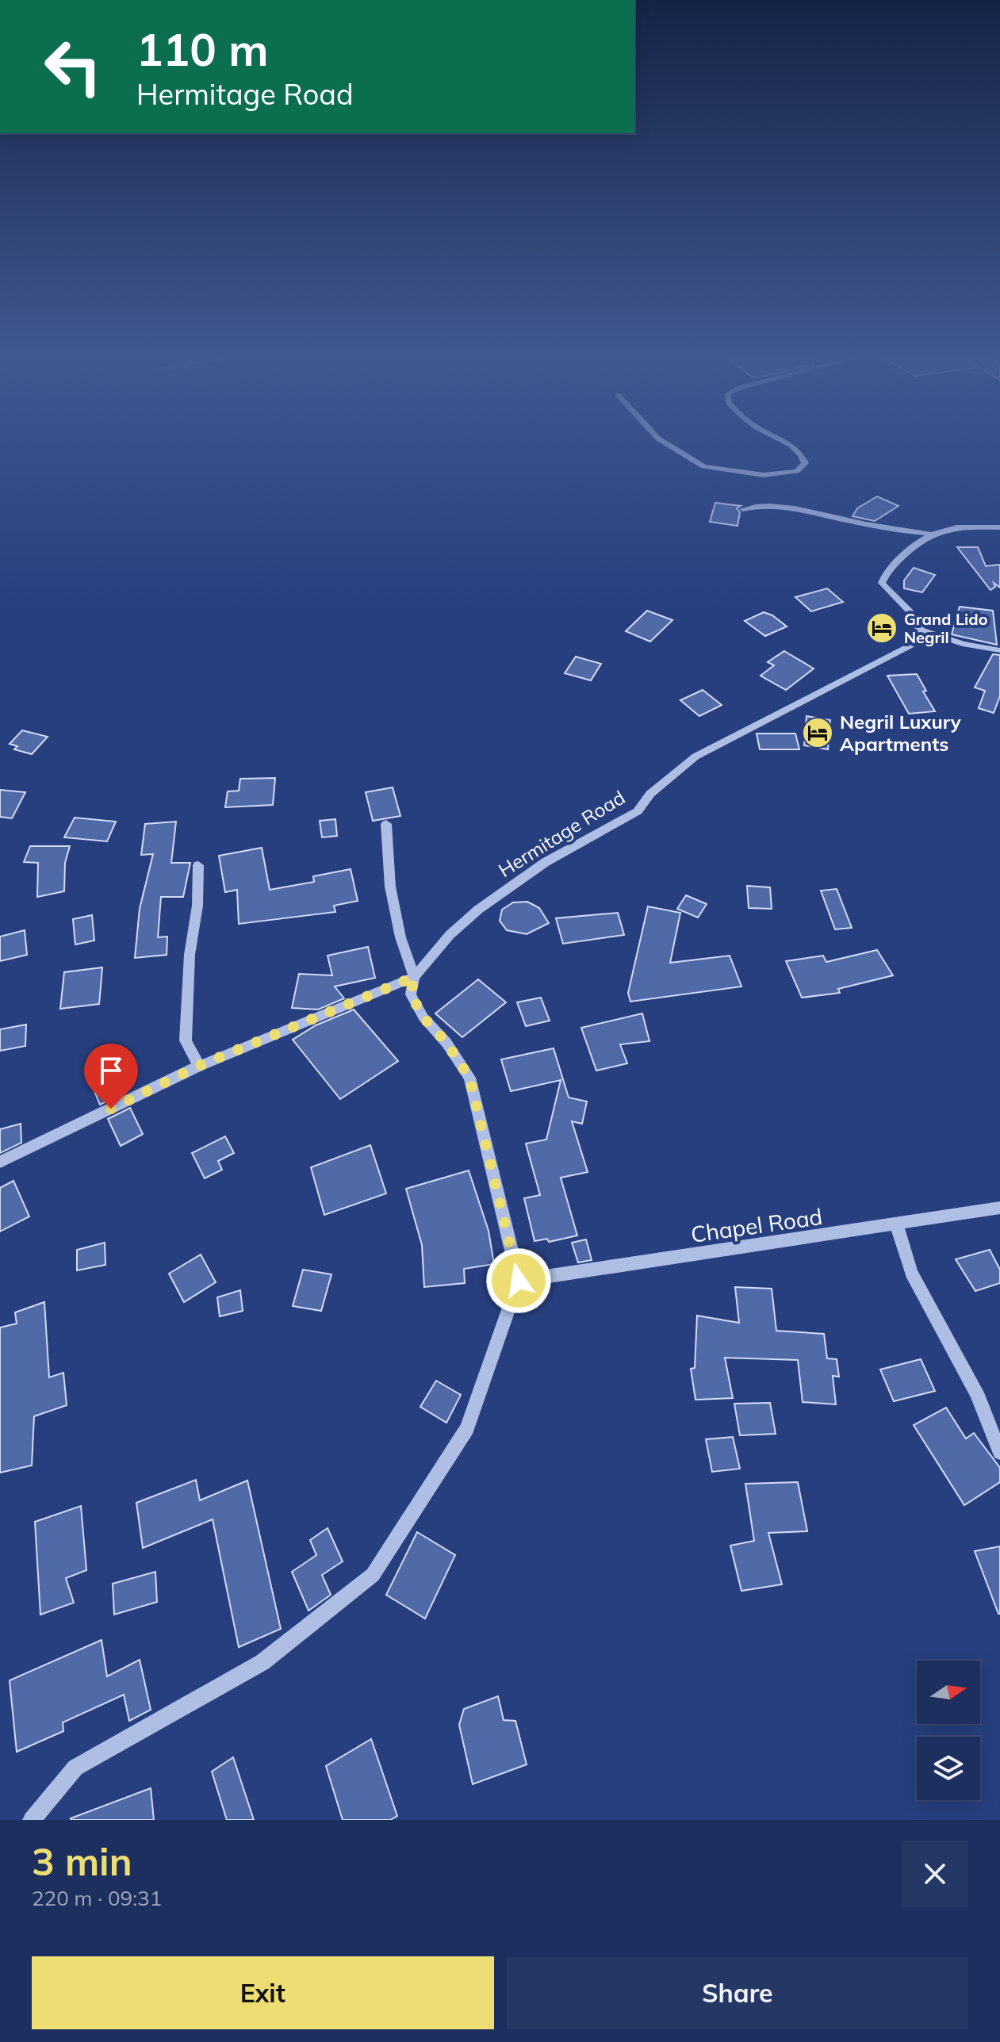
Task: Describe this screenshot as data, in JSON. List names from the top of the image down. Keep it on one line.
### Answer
{"streets":{"street":["Hermitage Road","Chapel Road"]},"places":{"hotel":["Grand Lido Negril","Negril Luxury Apartments"]},"north":"right","page":{"turn":["110 m","Hermitage Road"],"heading":["3 min","220 m · 09:31"],"buttons":["Exit","Share"]}}
